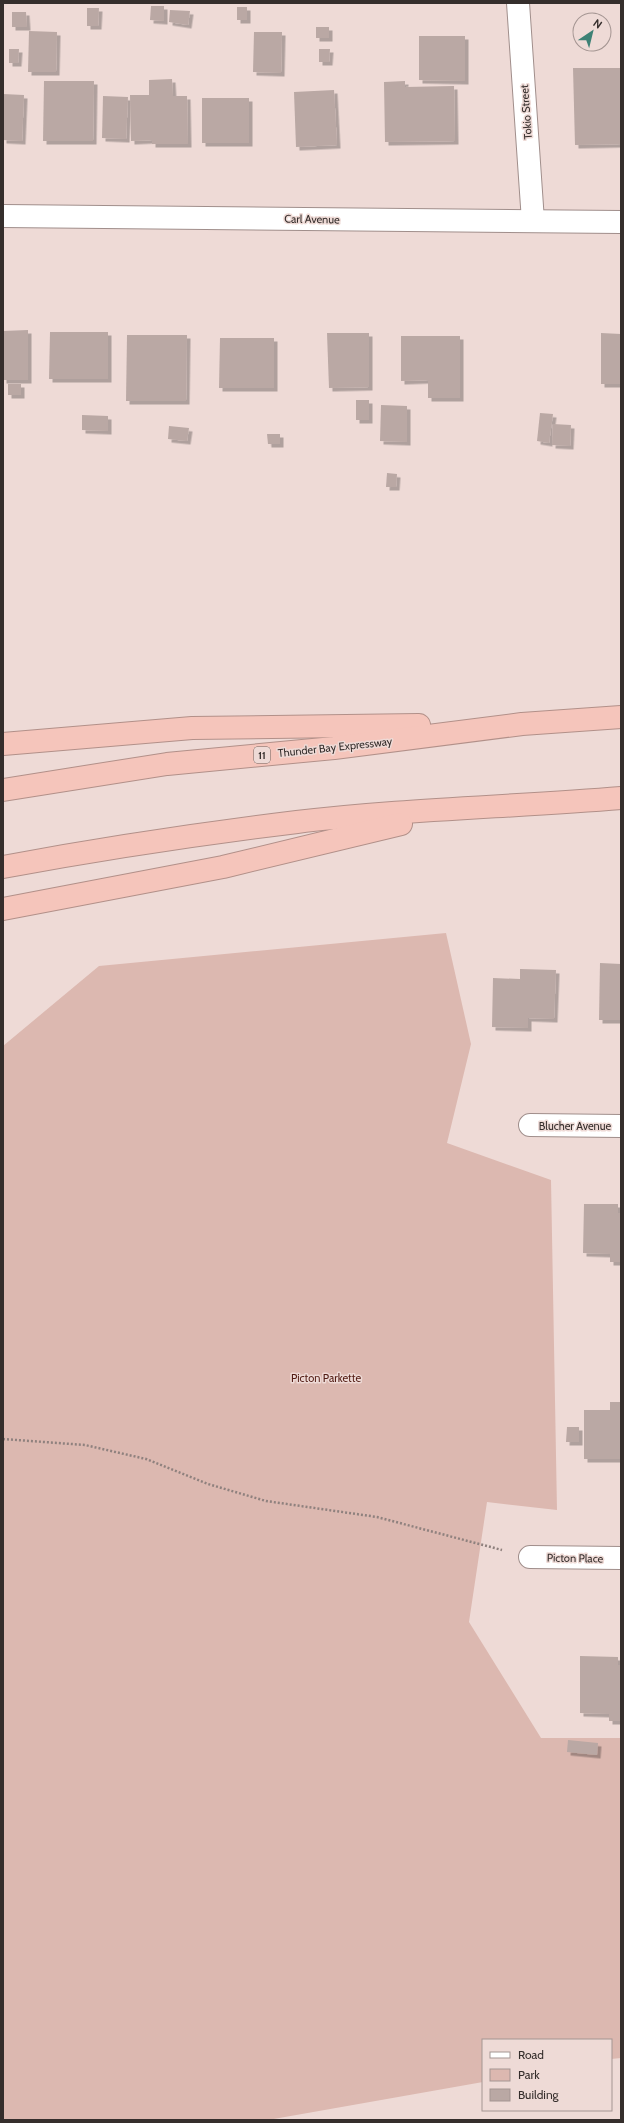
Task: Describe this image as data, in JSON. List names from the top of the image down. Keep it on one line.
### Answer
{"streets":{"highway":["Thunder Bay Expressway","11"],"street":["Tokio Street","Carl Avenue","Blucher Avenue","Picton Place"]},"crossings":[["Tokio Street","Carl Avenue"]],"parks":["Picton Parkette"],"legend":["Road","Park","Building"],"north":"top right"}
